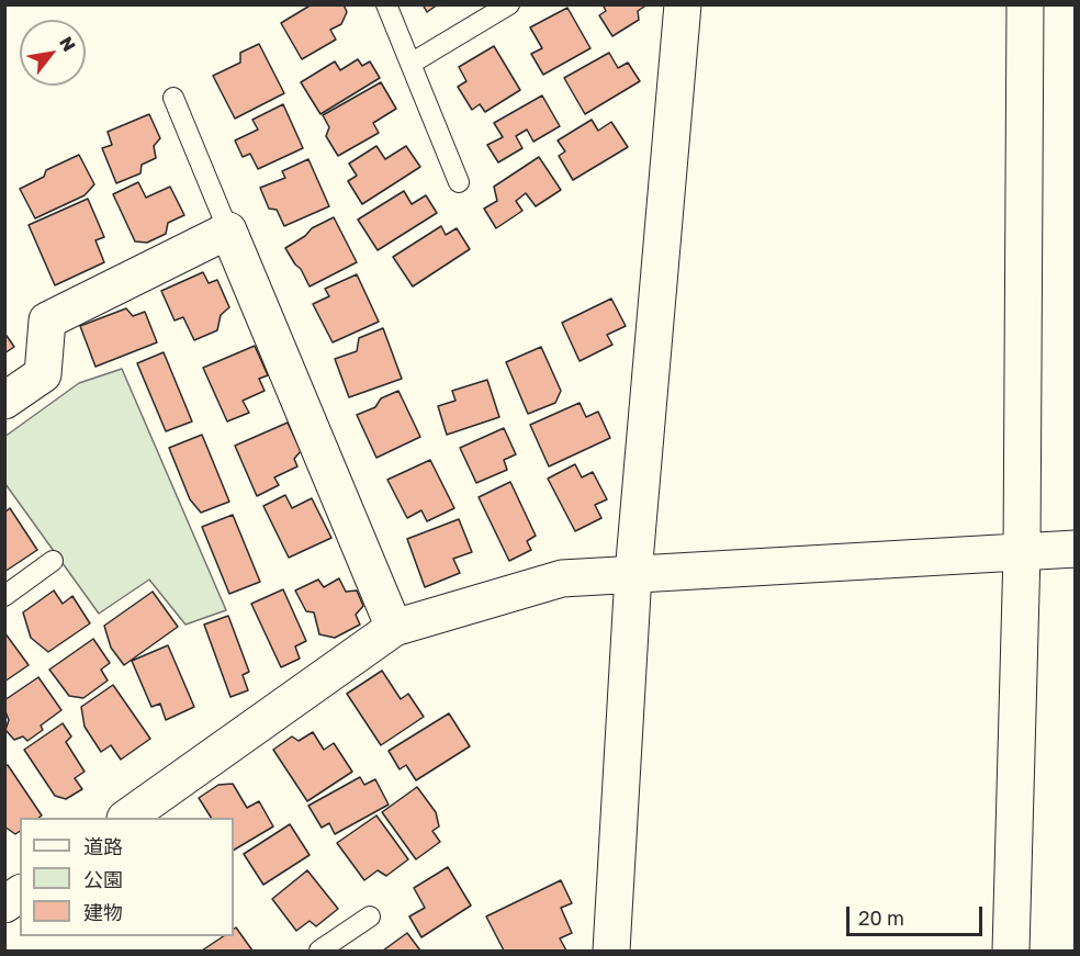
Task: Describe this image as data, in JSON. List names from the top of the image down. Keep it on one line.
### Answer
{"legend":["道路","公園","建物"],"scale_bar":"20 m","north":"top right"}
